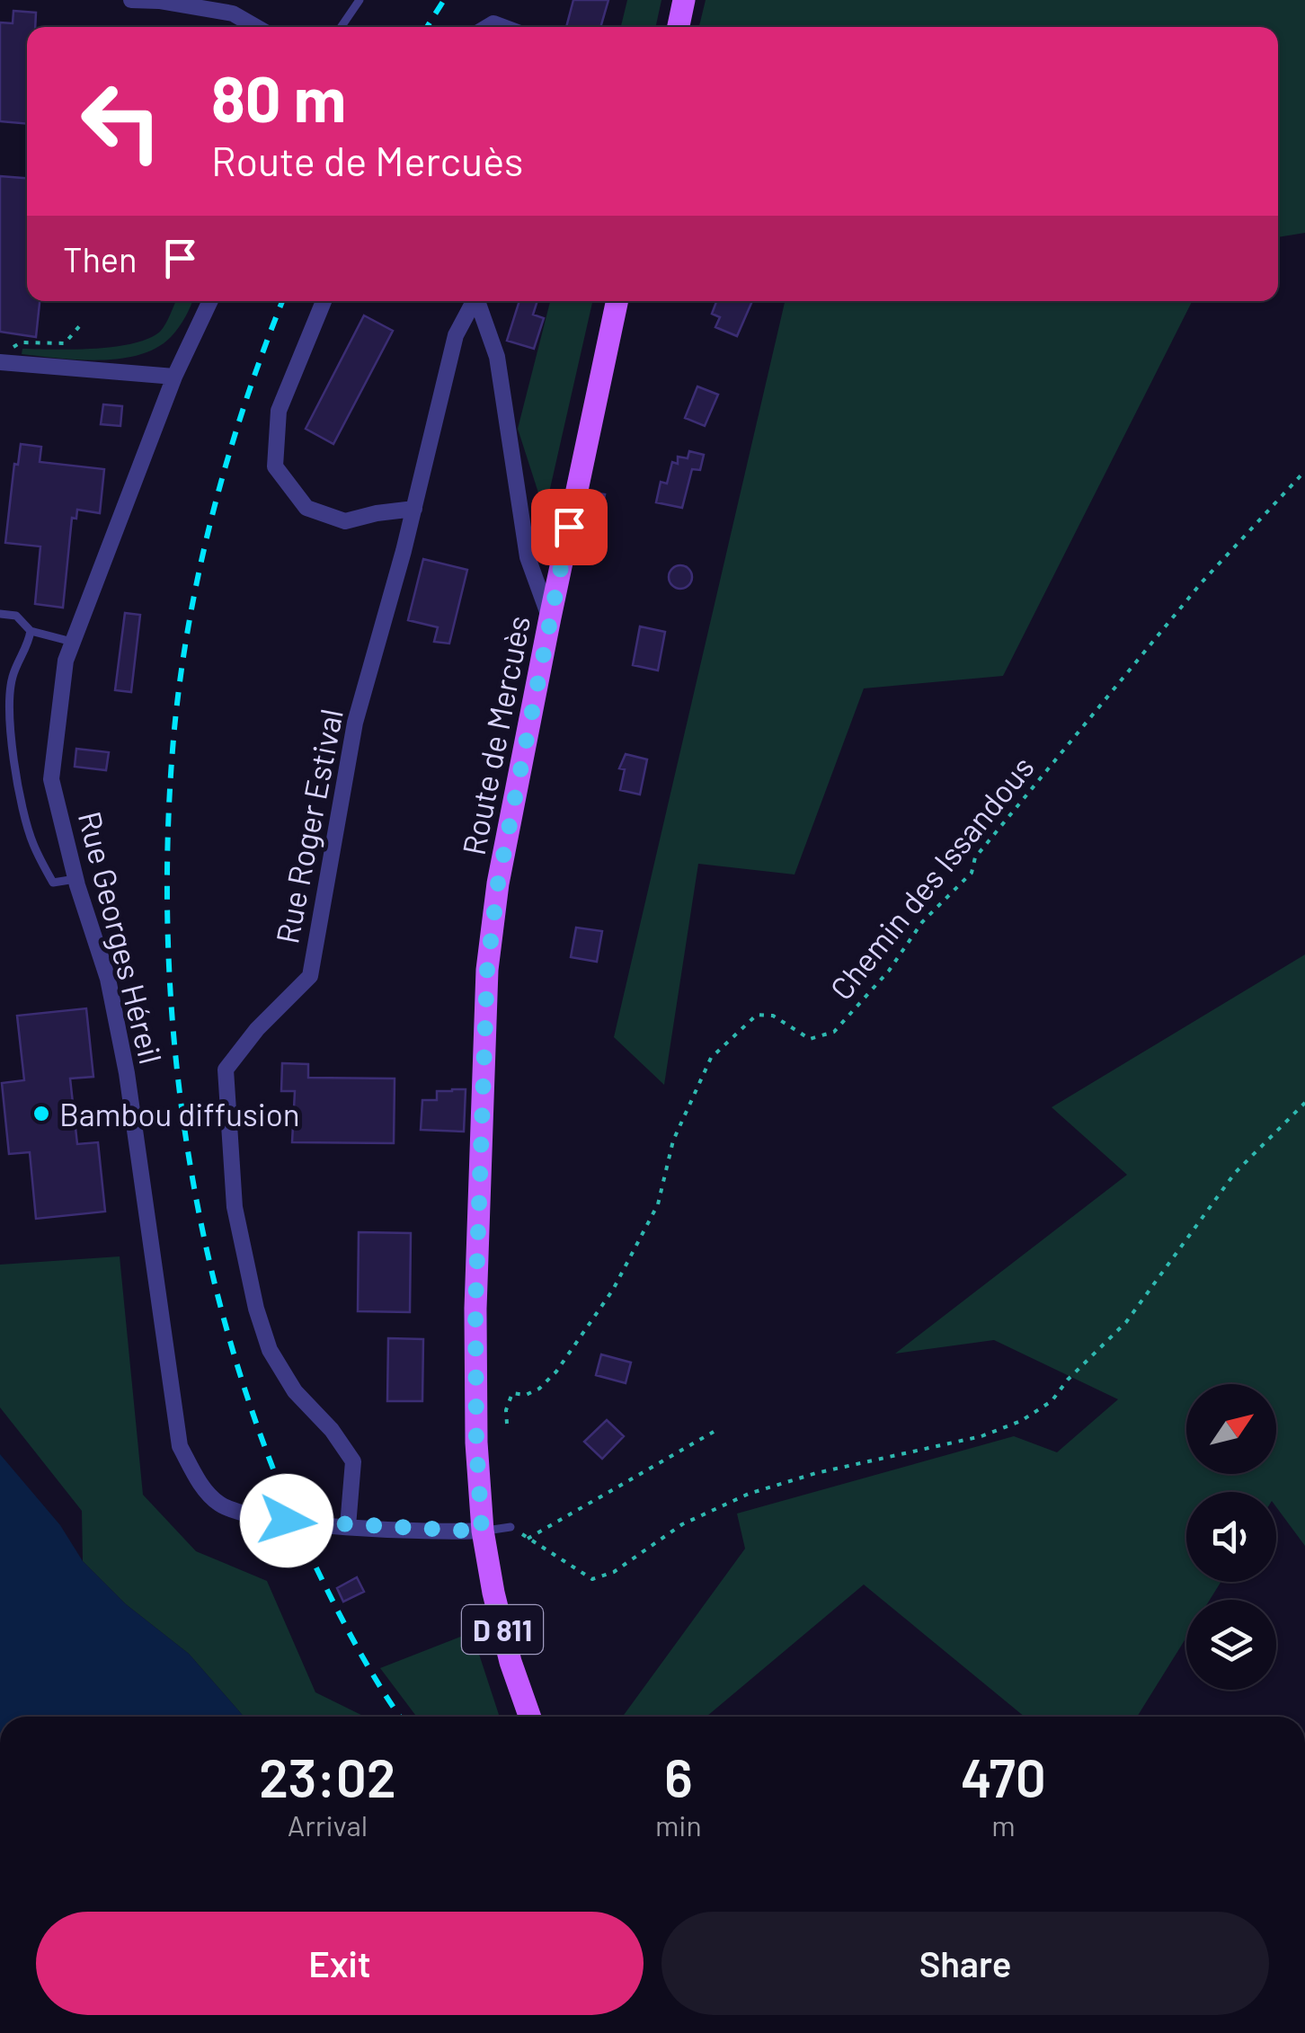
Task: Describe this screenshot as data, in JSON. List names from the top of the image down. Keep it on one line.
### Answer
{"streets":{"main road":["Route de Mercuès","D 811"],"street":["Rue Roger Estival","Rue Georges Héreil"],"path":["Chemin des Issandous"]},"crossings":[["Route de Mercuès","Rue Georges Héreil"],["Rue Roger Estival","Rue Georges Héreil"]],"places":["Bambou diffusion"],"north":"top right","page":{"turn":["80 m","Route de Mercuès"],"then":"Then","eta":["23:02","Arrival","6","min","470","m"],"buttons":["Exit","Share"]}}
